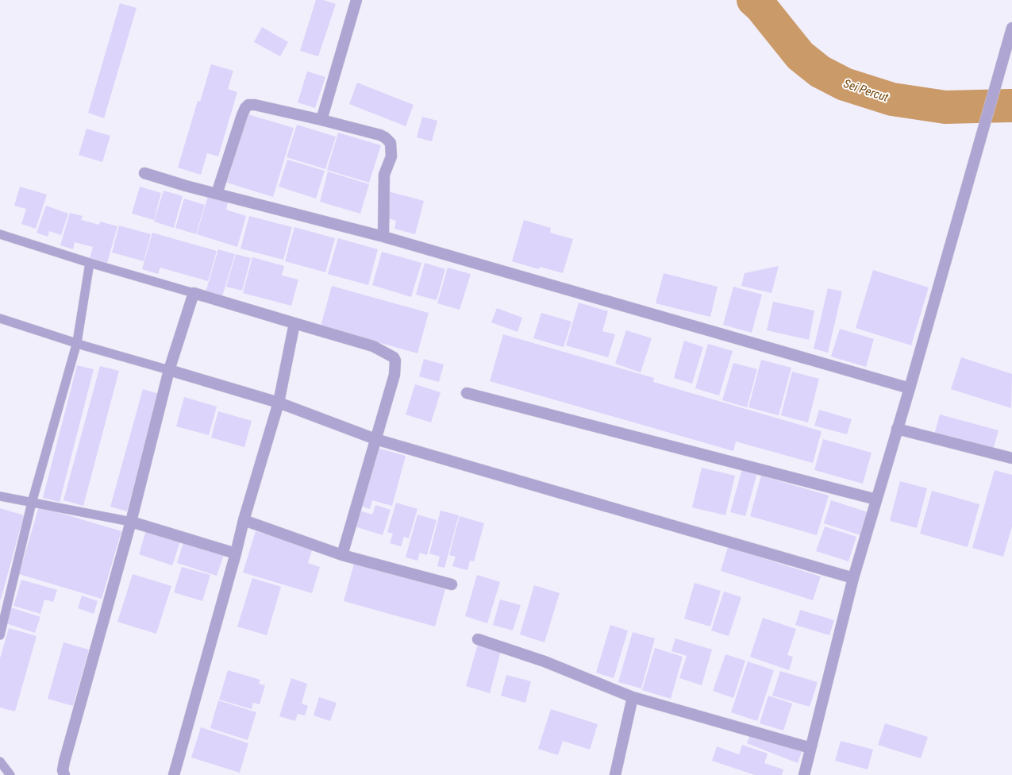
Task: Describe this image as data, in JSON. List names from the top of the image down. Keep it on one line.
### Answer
{"water":["Sei Percut"]}
